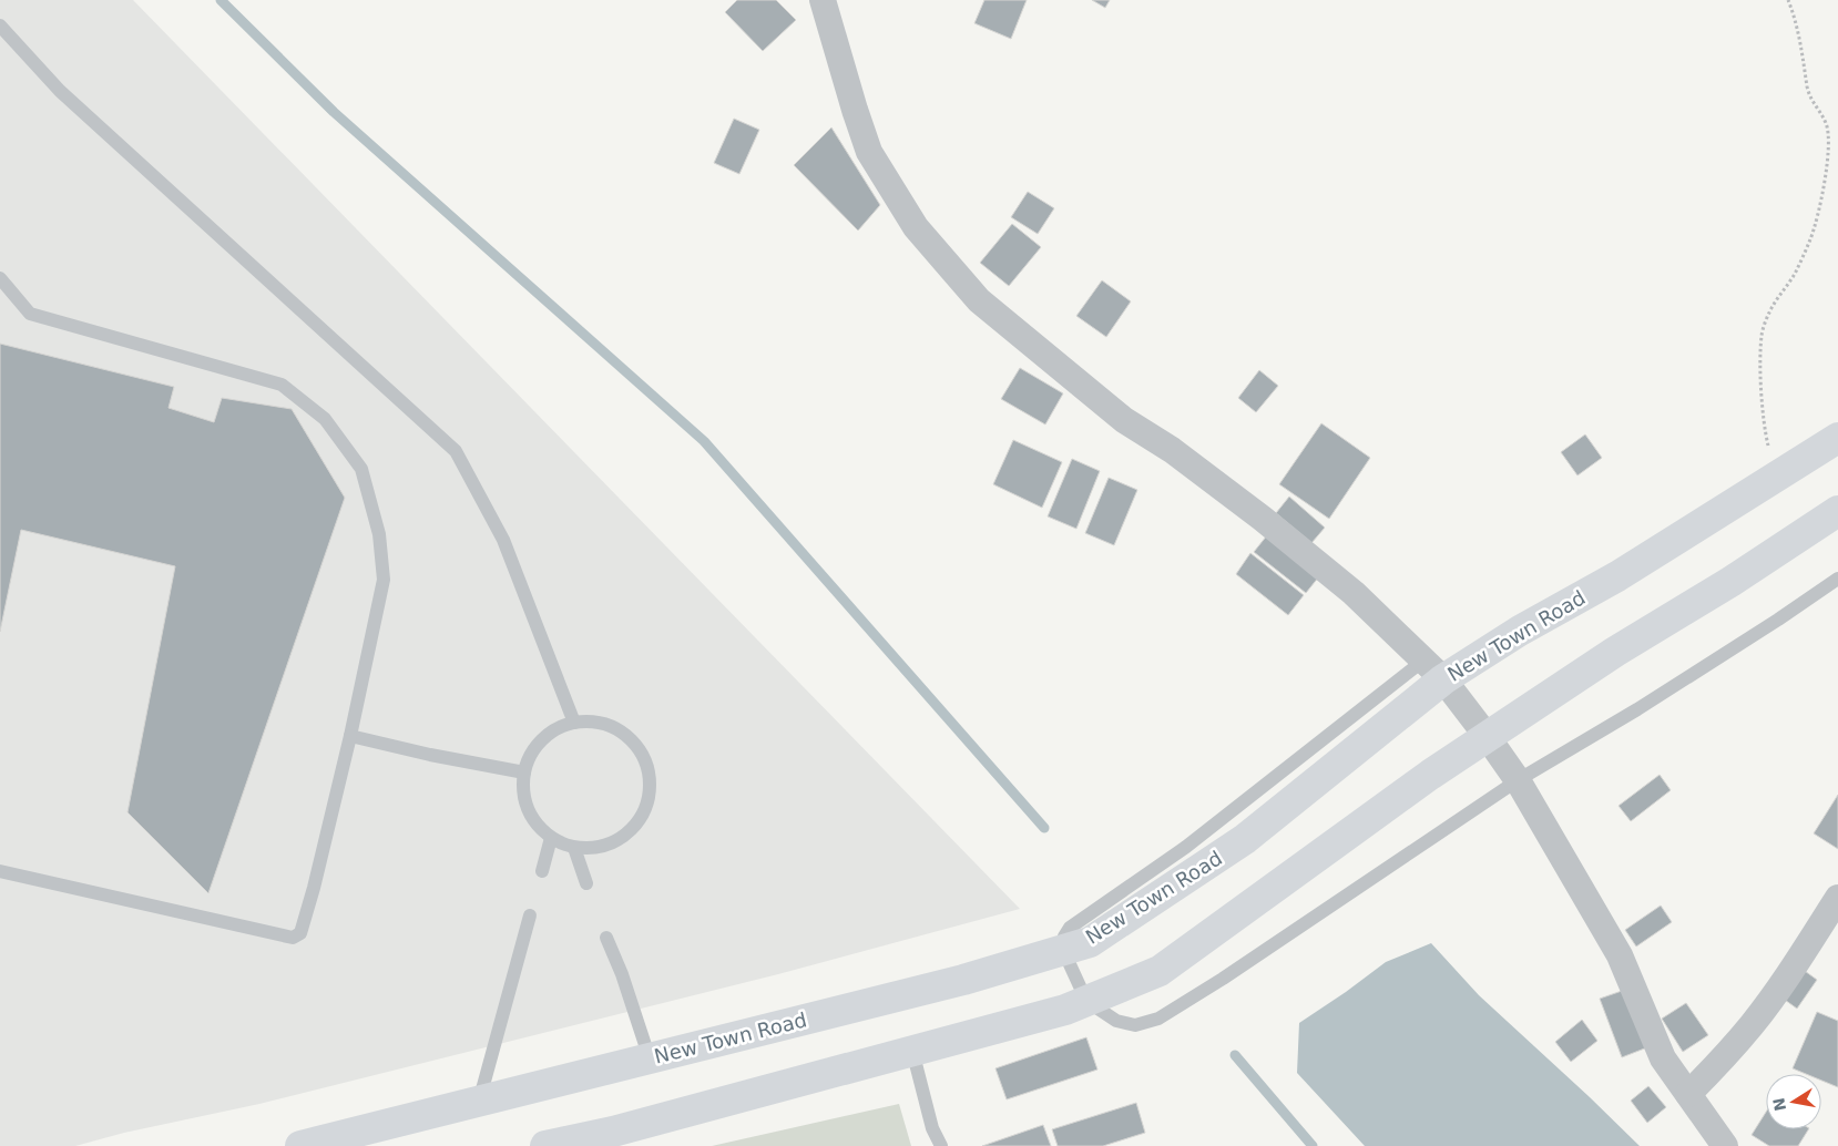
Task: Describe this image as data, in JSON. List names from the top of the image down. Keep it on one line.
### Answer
{"streets":{"main road":["New Town Road"]},"north":"left"}
